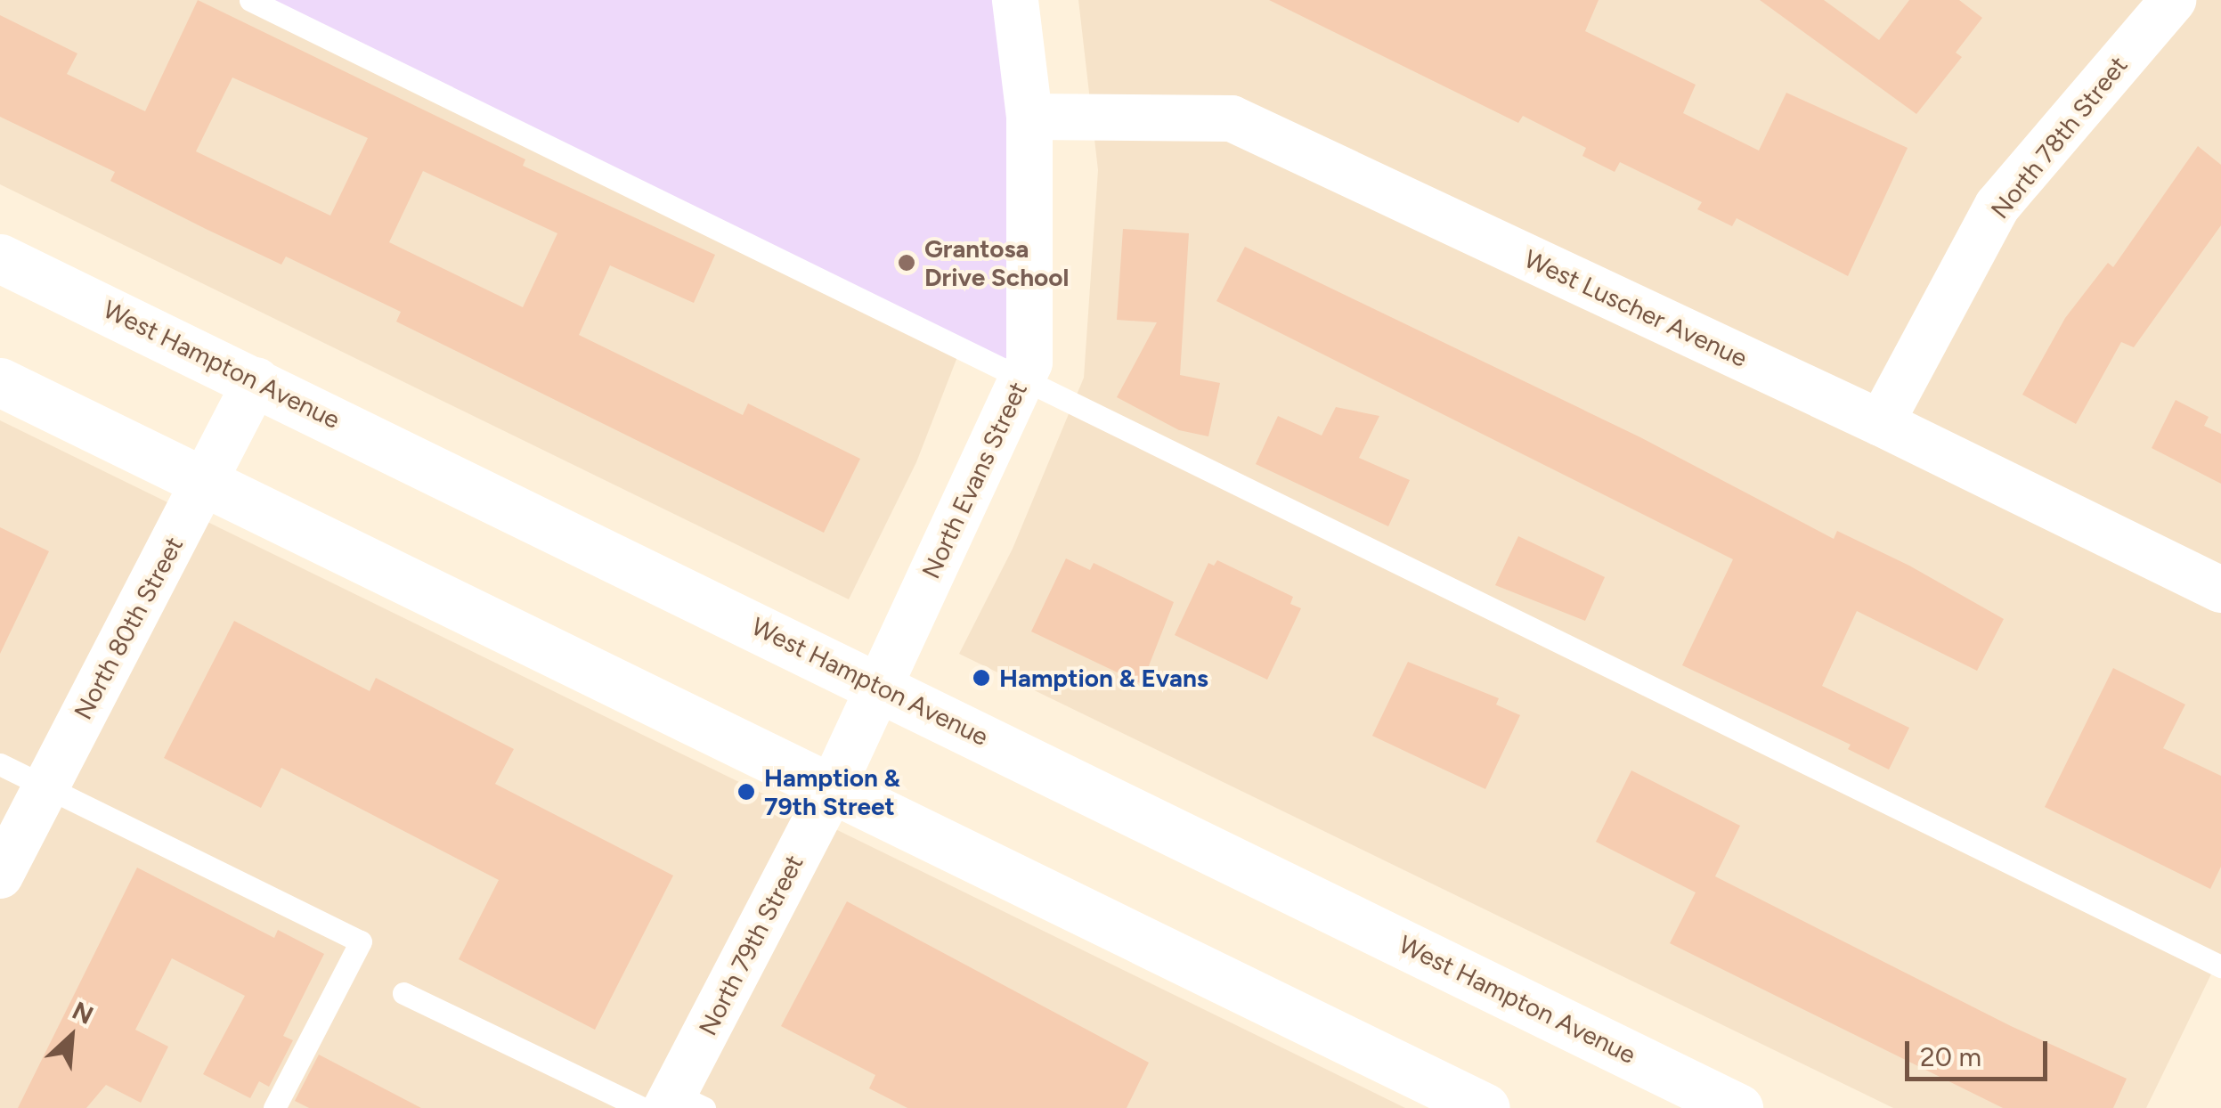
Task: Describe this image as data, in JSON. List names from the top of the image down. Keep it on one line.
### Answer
{"streets":{"main road":["West Hampton Avenue"],"street":["North 78th Street","West Luscher Avenue","North Evans Street","North 80th Street","North 79th Street"]},"crossings":[["North 78th Street","West Luscher Avenue"],["West Luscher Avenue","North Evans Street"],["West Hampton Avenue","North Evans Street"],["West Hampton Avenue","North 80th Street"],["West Hampton Avenue","North 79th Street"],["North Evans Street","North 79th Street"]],"places":["Grantosa Drive School","Hamption & Evans","Hamption & 79th Street"],"scale_bar":"20 m","north":"top right"}
